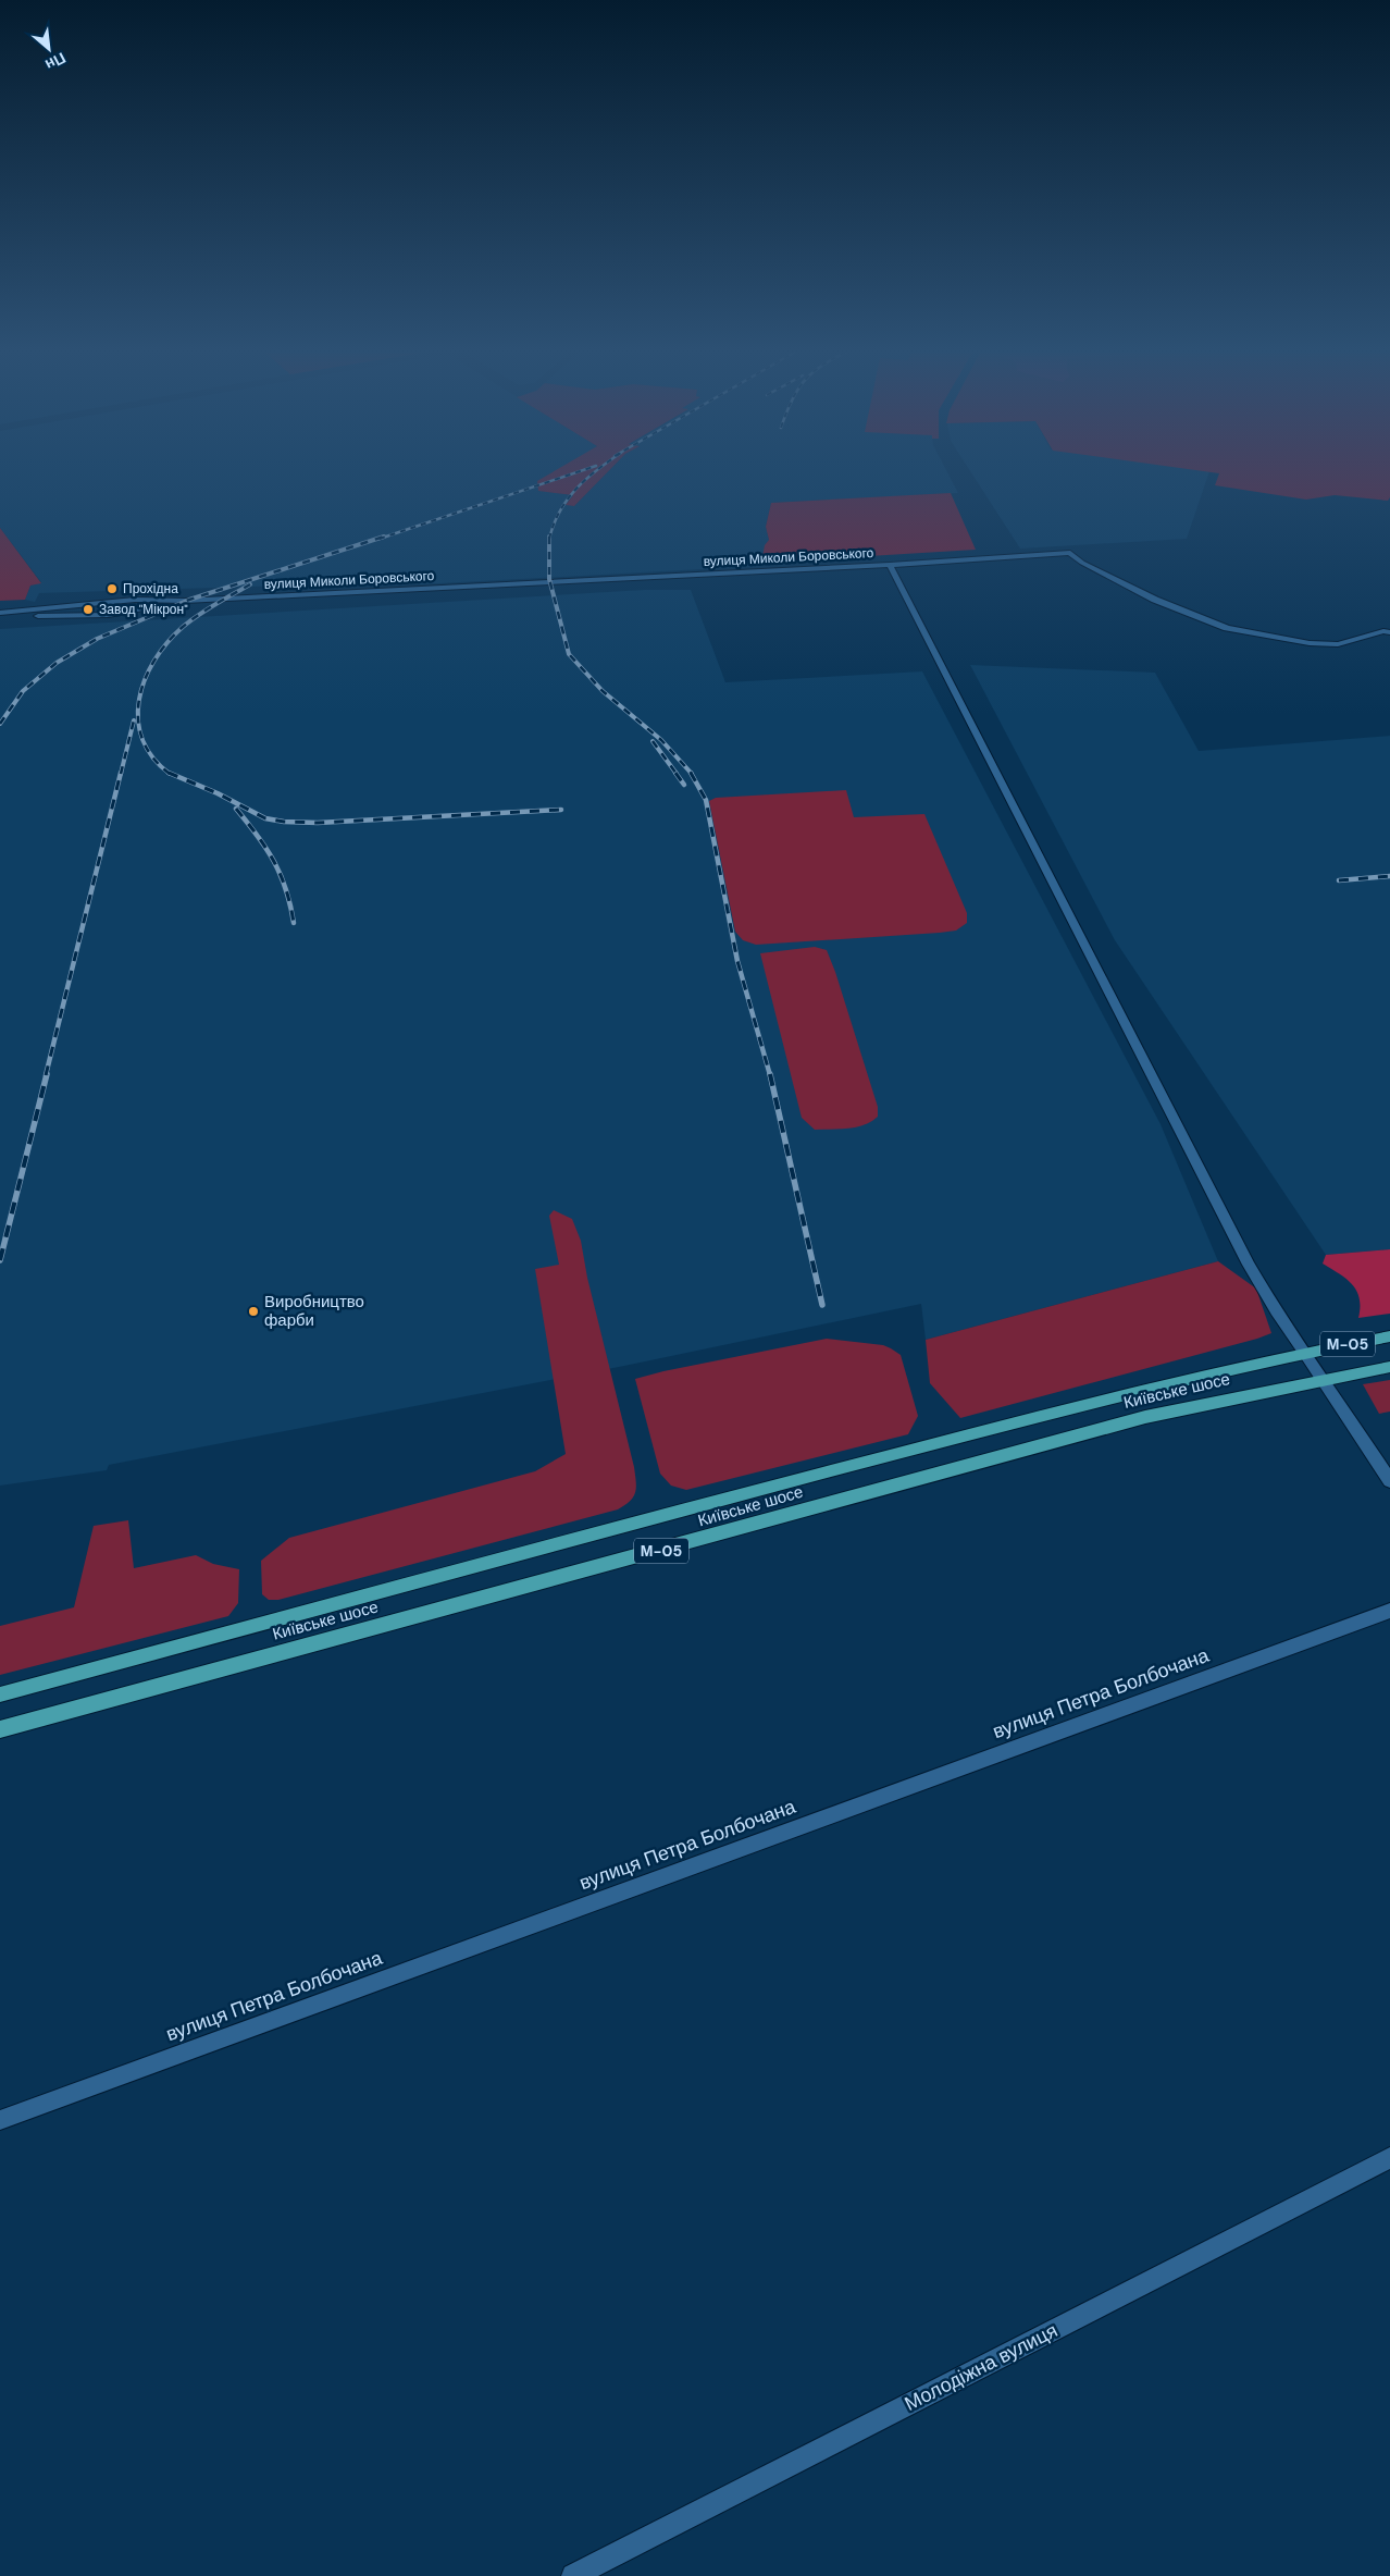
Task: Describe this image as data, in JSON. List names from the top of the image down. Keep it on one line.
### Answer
{"streets":{"main road":["М-05","Київське шосе"],"street":["вулиця Миколи Боровського","вулиця Петра Болбочана","Молодіжна вулиця"]},"crossings":[["М-05","Київське шосе"]],"places":["Прохідна","Завод \"Мікрон\"","Виробництво фарби"],"north":"bottom right"}
